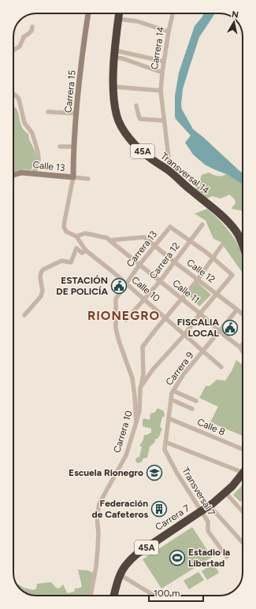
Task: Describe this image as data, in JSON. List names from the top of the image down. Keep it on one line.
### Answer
{"streets":{"highway":["45A","Transversal 14","Carrera 7"],"street":["Carrera 14","Carrera 15","Calle 13","Carrera 13","Carrera 12","Calle 12","Calle 10","Calle 11","Carrera 9","Calle 8","Carrera 10","Transversal 7"]},"crossings":[["Carrera 14","Transversal 14"],["Carrera 15","Calle 13"],["45A","Transversal 7"],["45A","Carrera 7"],["Carrera 13","Carrera 12"],["Carrera 13","Calle 12"],["Carrera 13","Calle 10"],["Carrera 13","Calle 11"],["Carrera 13","Carrera 10"],["Carrera 12","Calle 12"],["Carrera 12","Calle 10"],["Carrera 12","Calle 11"],["Calle 12","Calle 11"],["Calle 12","Carrera 9"],["Calle 10","Carrera 9"],["Calle 10","Carrera 10"],["Calle 11","Carrera 9"],["Carrera 9","Calle 8"],["Carrera 9","Transversal 7"],["Transversal 7","Carrera 7"]],"districts":["RIONEGRO"],"places":{"public building":["ESTACIÓN DE POLICÍA","FISCALIA LOCAL"],"school or university":["Escuela Rionegro"],"building":["Federación de Cafeteros"],"sports":["Estadio la Libertad"]},"scale_bar":"100 m","north":"top"}
